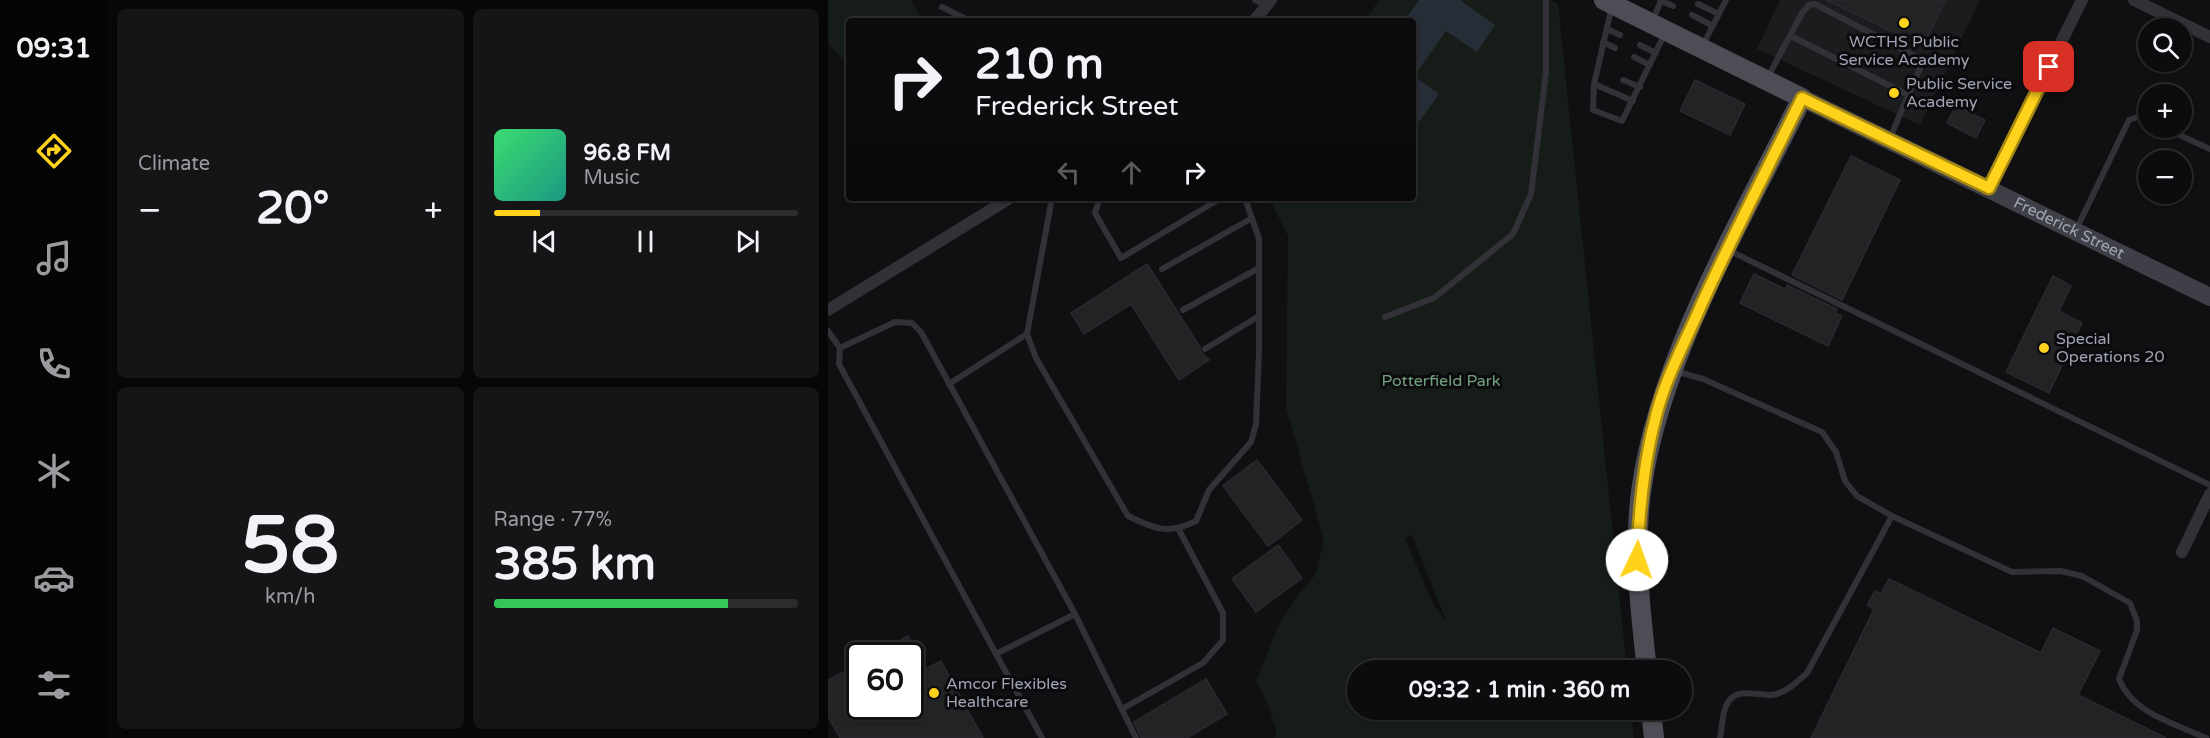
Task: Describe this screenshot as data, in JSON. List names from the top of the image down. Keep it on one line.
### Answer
{"streets":{"main road":["Frederick Street"]},"parks":["Potterfield Park"],"places":["WCTHS Public Service Academy","Public Service Academy","Special Operations 20","Amcor Flexibles Healthcare"],"page":{"tabs":"09:31","tile":["Climate",["58","km/h"],["Range · 77%","385 km"]],"map_buttons":["+","−"],"turn":["210 m","Frederick Street"],"song":["96.8 FM","Music"],"heat":["−","20°","+"],"limit":"60","trip":"09:32 · 1 min · 360 m"}}
